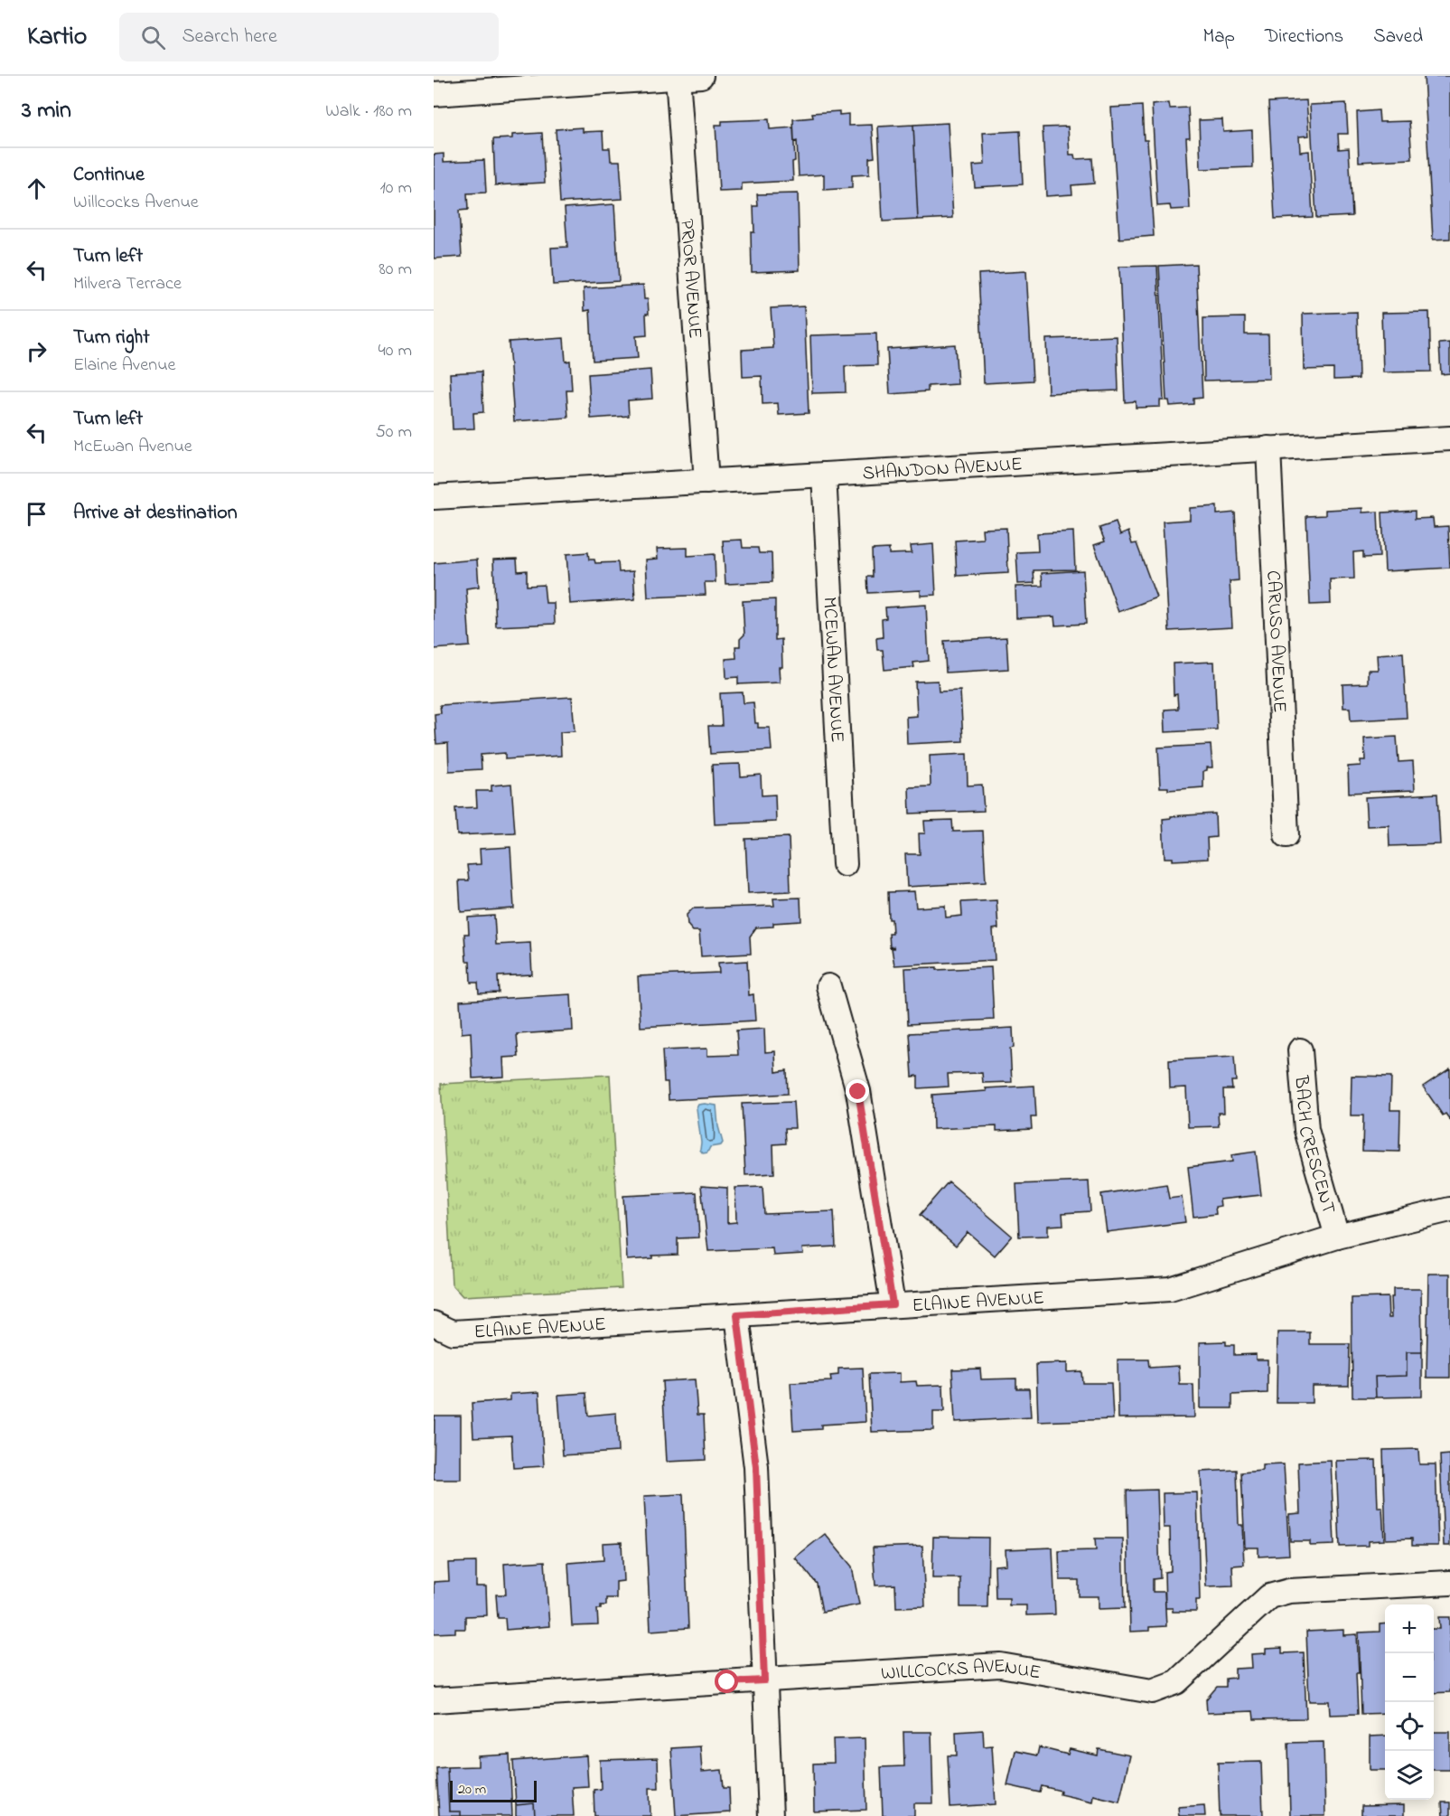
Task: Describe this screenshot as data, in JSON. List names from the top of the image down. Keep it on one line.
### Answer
{"streets":{"street":["PRIOR AVENUE","SHANDON AVENUE","CARUSO AVENUE","MCEWAN AVENUE","BACH CRESCENT","ELAINE AVENUE","WILLCOCKS AVENUE"]},"crossings":[["PRIOR AVENUE","SHANDON AVENUE"],["SHANDON AVENUE","CARUSO AVENUE"],["SHANDON AVENUE","MCEWAN AVENUE"],["BACH CRESCENT","ELAINE AVENUE"]],"scale_bar":"20 m","page":{"header":"Kartio","search":"Search here","nav":["Map","Directions","Saved"],"heading":["3 min","Walk · 180 m"],"list":[["Continue","Willcocks Avenue","10 m"],["Turn left","Milvera Terrace","80 m"],["Turn right","Elaine Avenue","40 m"],["Turn left","McEwan Avenue","50 m"],"Arrive at destination"],"map_buttons":["+","−"],"scale":"20 m"}}
